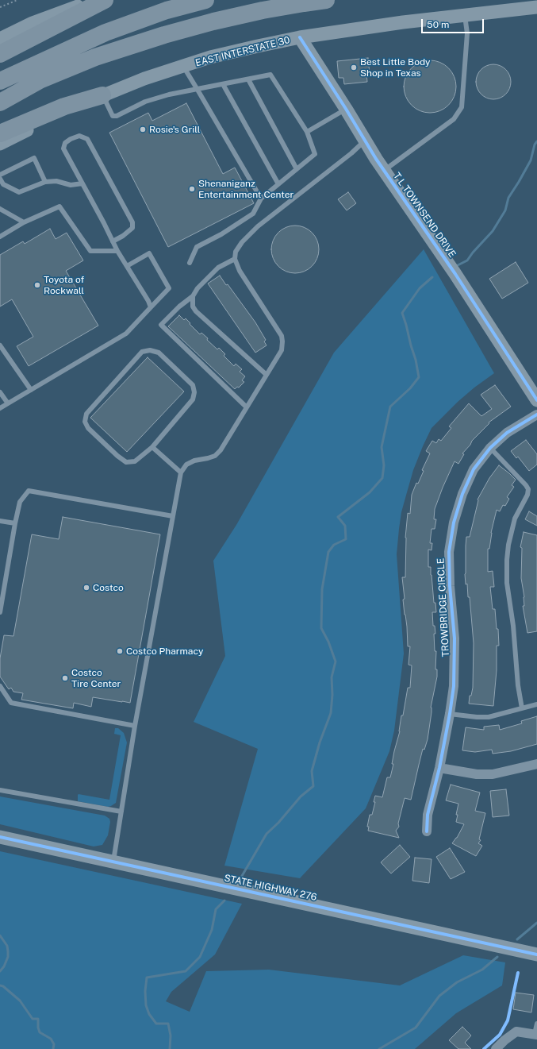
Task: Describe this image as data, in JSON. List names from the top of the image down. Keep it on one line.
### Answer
{"streets":{"street":["EAST INTERSTATE 30","T L TOWNSEND DRIVE","TROWBRIDGE CIRCLE","STATE HIGHWAY 276"]},"crossings":[["EAST INTERSTATE 30","T L TOWNSEND DRIVE"]],"places":["Best Little Body Shop in Texas","Rosie's Grill","Shenaniganz Entertainment Center","Toyota of Rockwall","Costco","Costco Pharmacy","Costco Tire Center"],"scale_bar":"50 m"}
